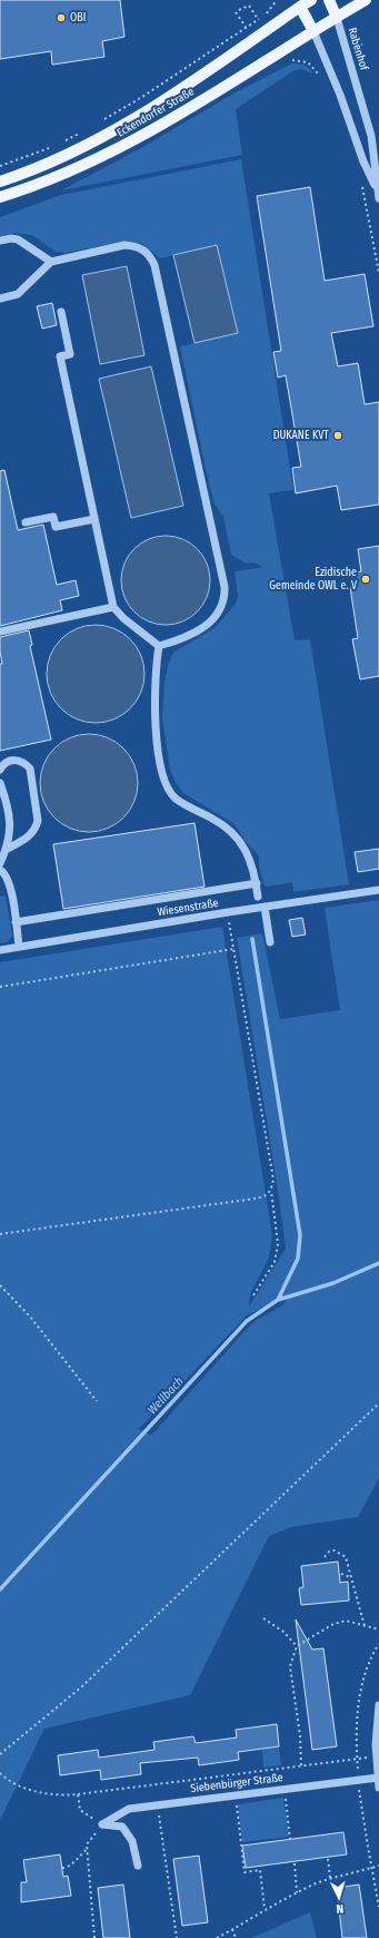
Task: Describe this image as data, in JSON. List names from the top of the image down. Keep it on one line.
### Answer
{"streets":{"main road":["Eckendorfer Straße"],"street":["Rabenhof","Wiesenstraße","Siebenbürger Straße"]},"crossings":[["Rabenhof","Eckendorfer Straße"]],"water":["Wellbach"],"places":["OBI","DUKANE KVT","Ezidische Gemeinde OWL e. V"],"north":"bottom"}
